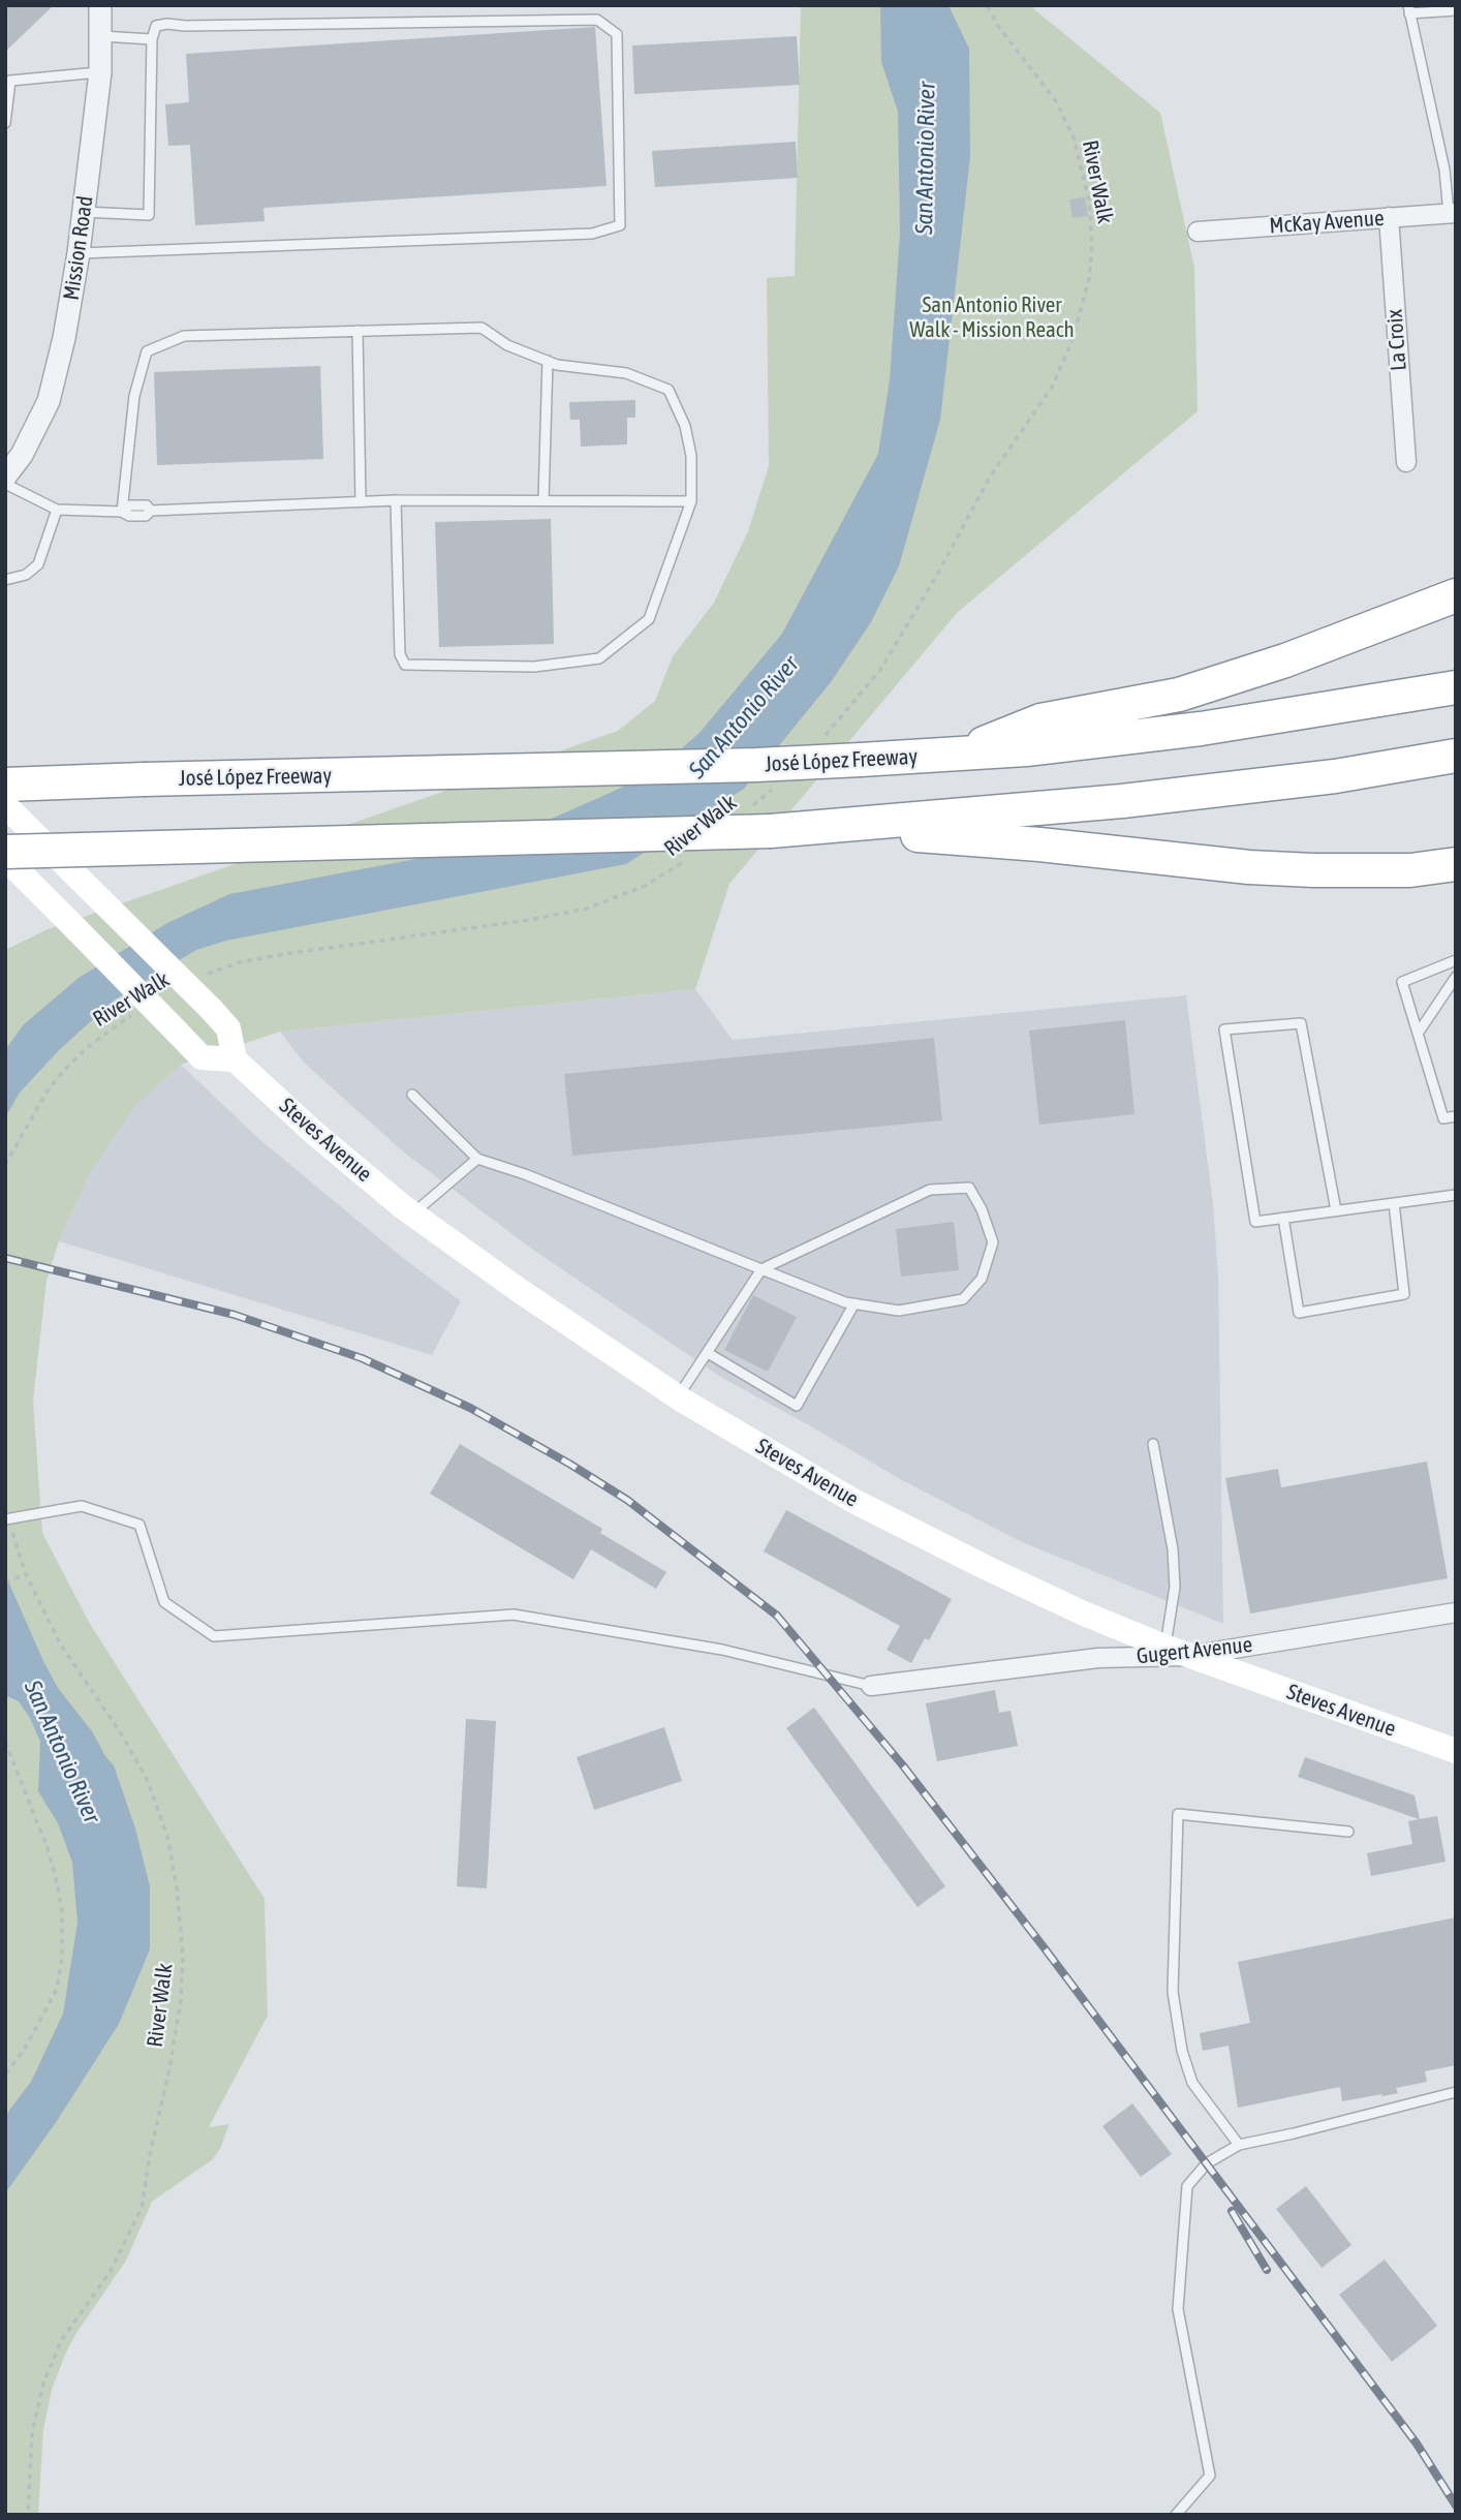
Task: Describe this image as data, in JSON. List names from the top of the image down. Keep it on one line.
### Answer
{"streets":{"highway":["José López Freeway"],"main road":["Steves Avenue"],"street":["McKay Avenue","Mission Road","La Croix","Gugert Avenue"],"path":["River Walk"]},"crossings":[["McKay Avenue","La Croix"],["Steves Avenue","Gugert Avenue"]],"water":["San Antonio River"],"parks":["San Antonio River Walk - Mission Reach"]}
